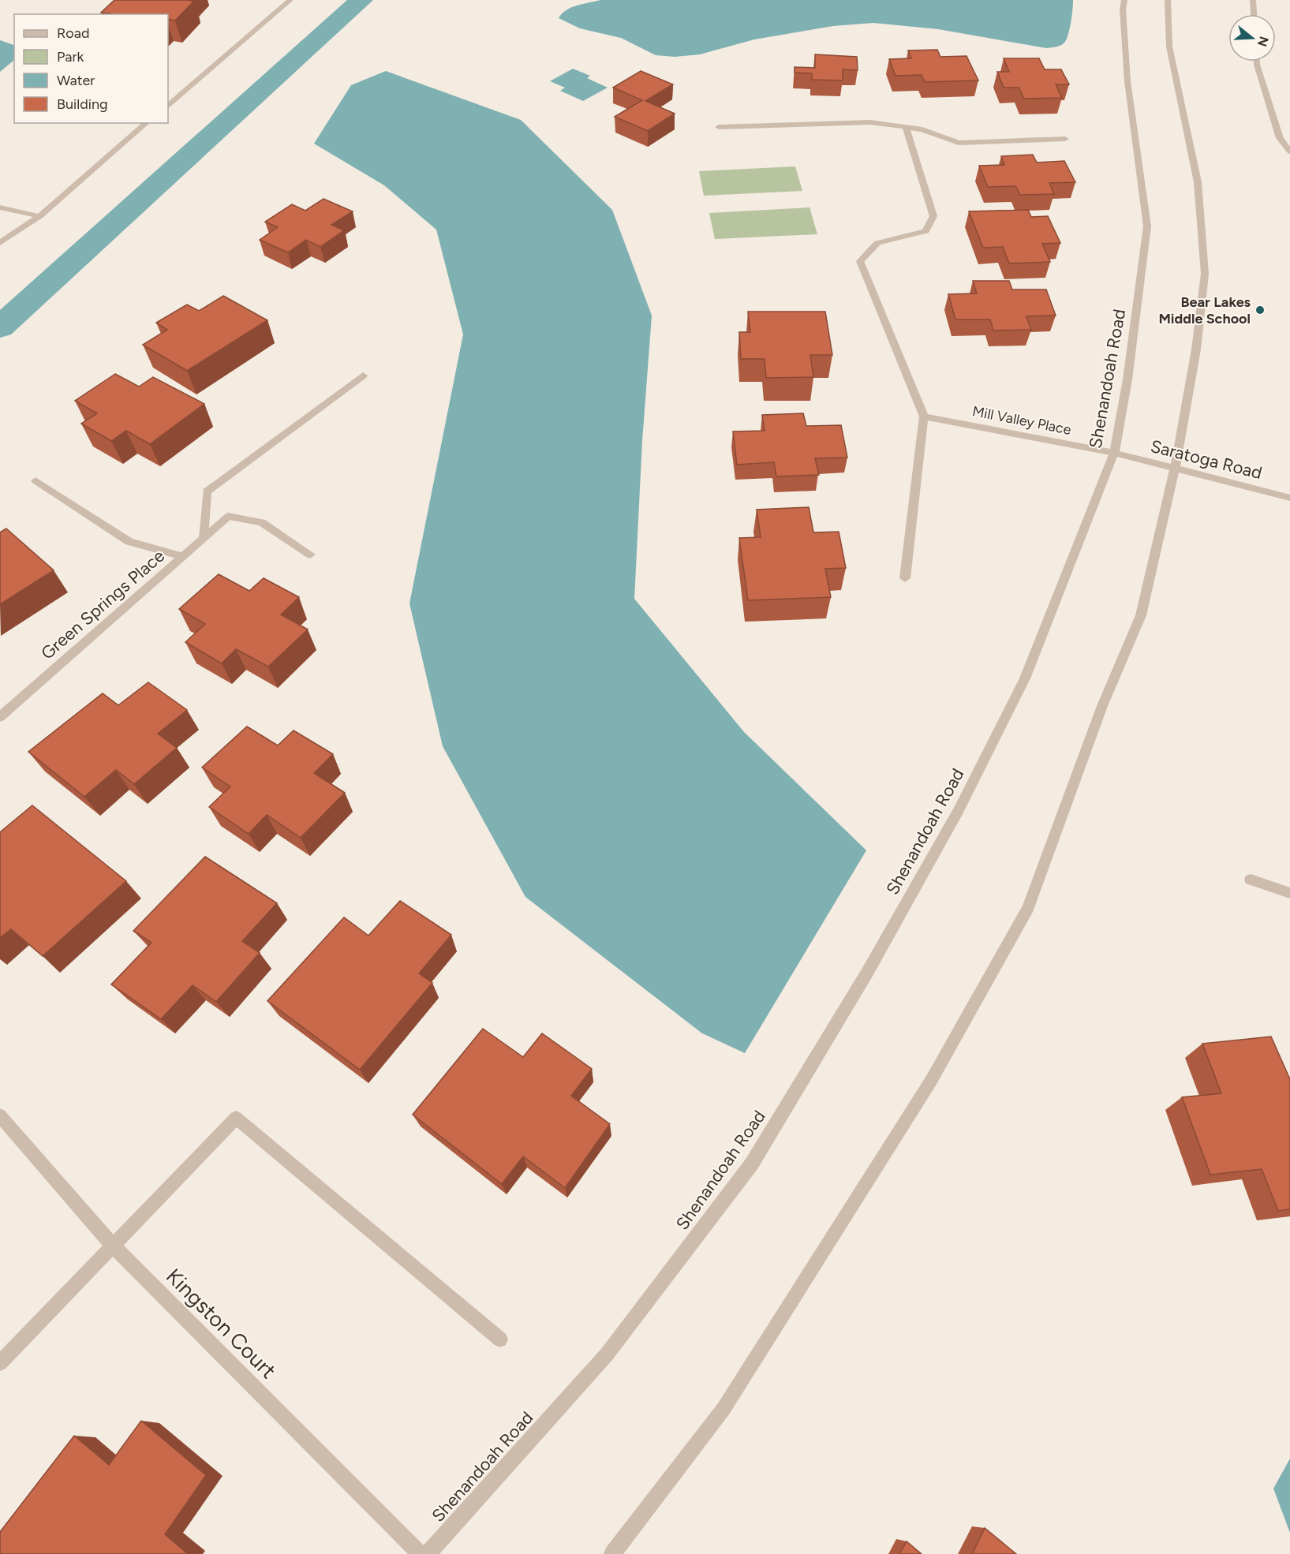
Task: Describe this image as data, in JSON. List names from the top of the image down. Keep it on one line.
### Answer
{"streets":{"street":["Shenandoah Road","Mill Valley Place","Saratoga Road","Green Springs Place","Kingston Court"]},"crossings":[["Shenandoah Road","Mill Valley Place"],["Shenandoah Road","Saratoga Road"],["Mill Valley Place","Saratoga Road"]],"places":["Bear Lakes Middle School"],"legend":["Road","Park","Water","Building"],"north":"right"}
